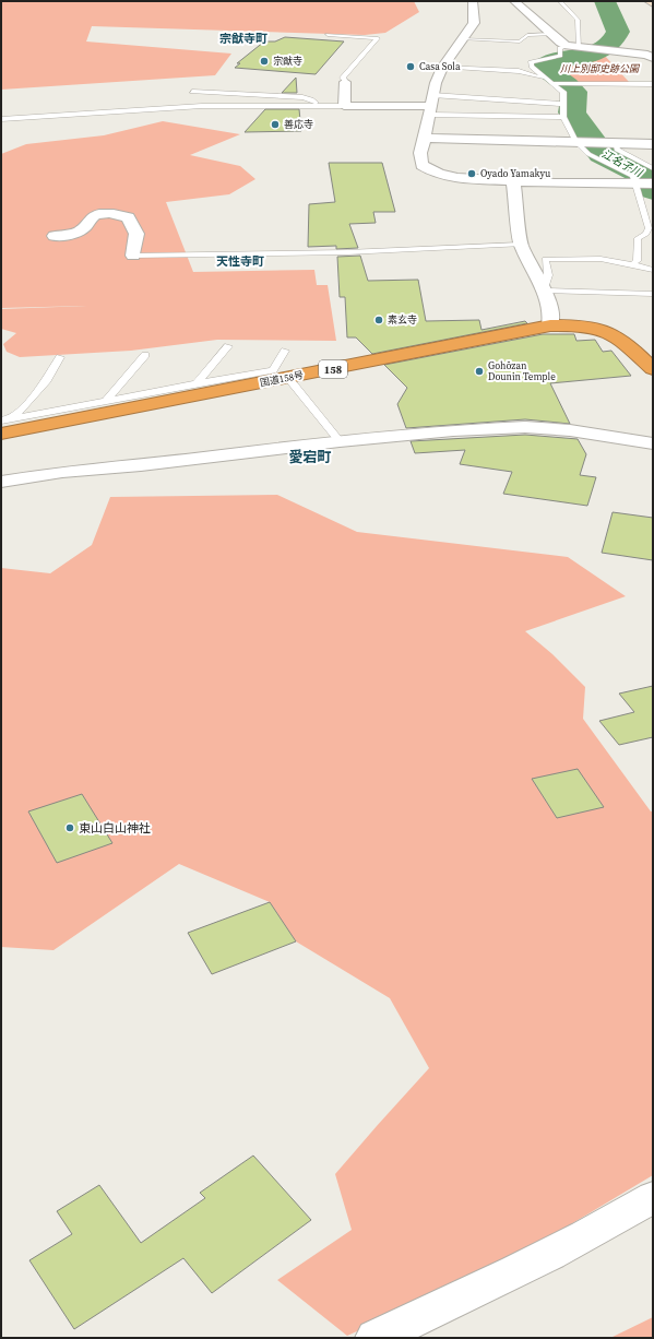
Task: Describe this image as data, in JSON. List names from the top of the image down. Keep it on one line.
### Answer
{"streets":{"highway":["158","国道158号"]},"districts":["宗猷寺町","天性寺町","愛宕町"],"water":["江名子川"],"parks":["川上別邸史跡公園"],"places":["宗猷寺","Casa Sola","善応寺","Oyado Yamakyu","素玄寺","Gohōzan Dounin Temple","東山白山神社"]}
